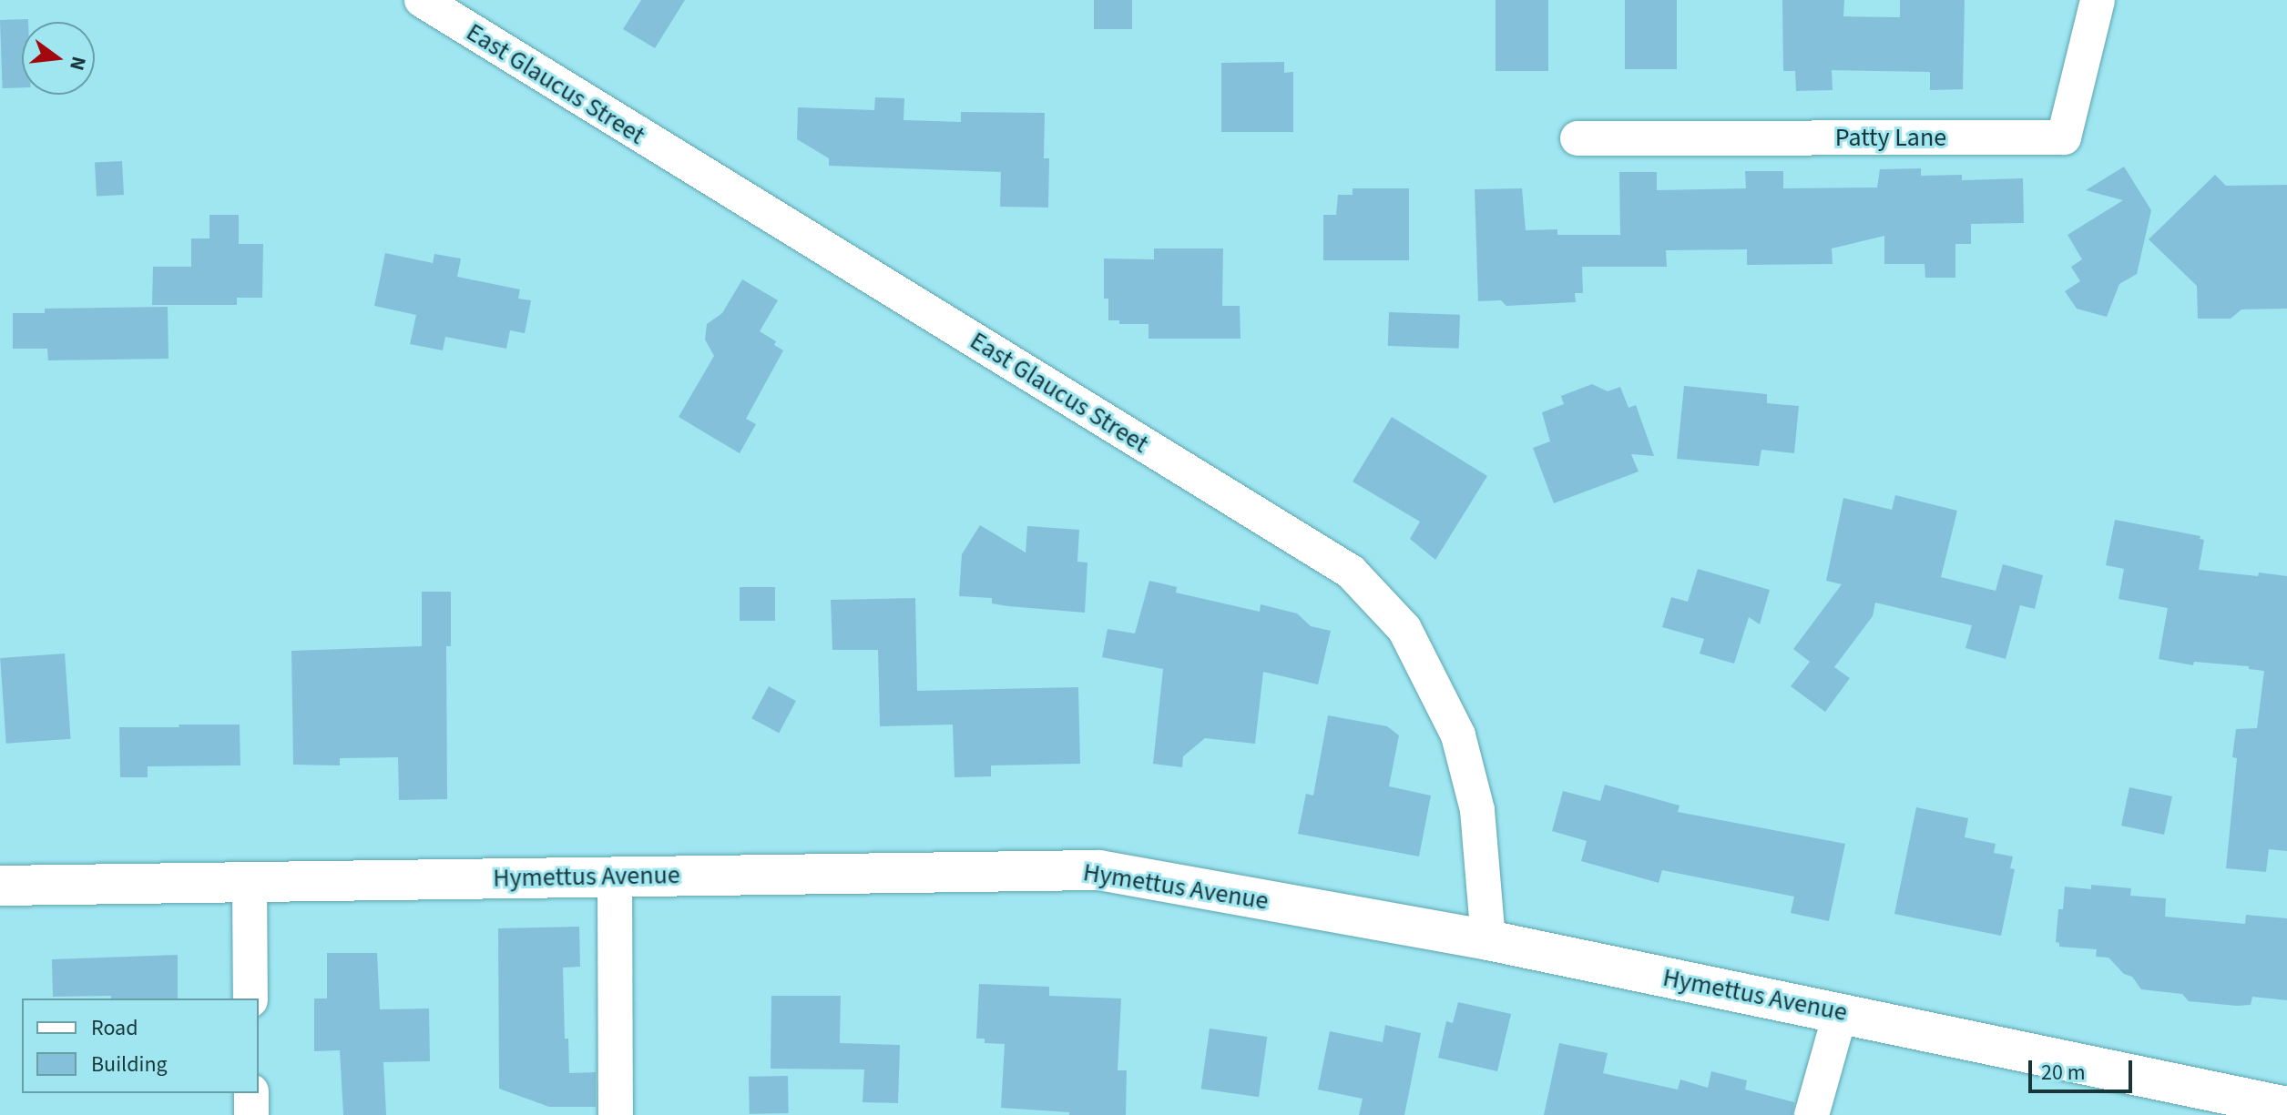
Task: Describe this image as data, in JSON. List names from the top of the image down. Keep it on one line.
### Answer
{"streets":{"street":["East Glaucus Street","Patty Lane","Hymettus Avenue"]},"crossings":[["East Glaucus Street","Hymettus Avenue"]],"legend":["Road","Building"],"scale_bar":"20 m","north":"right"}
